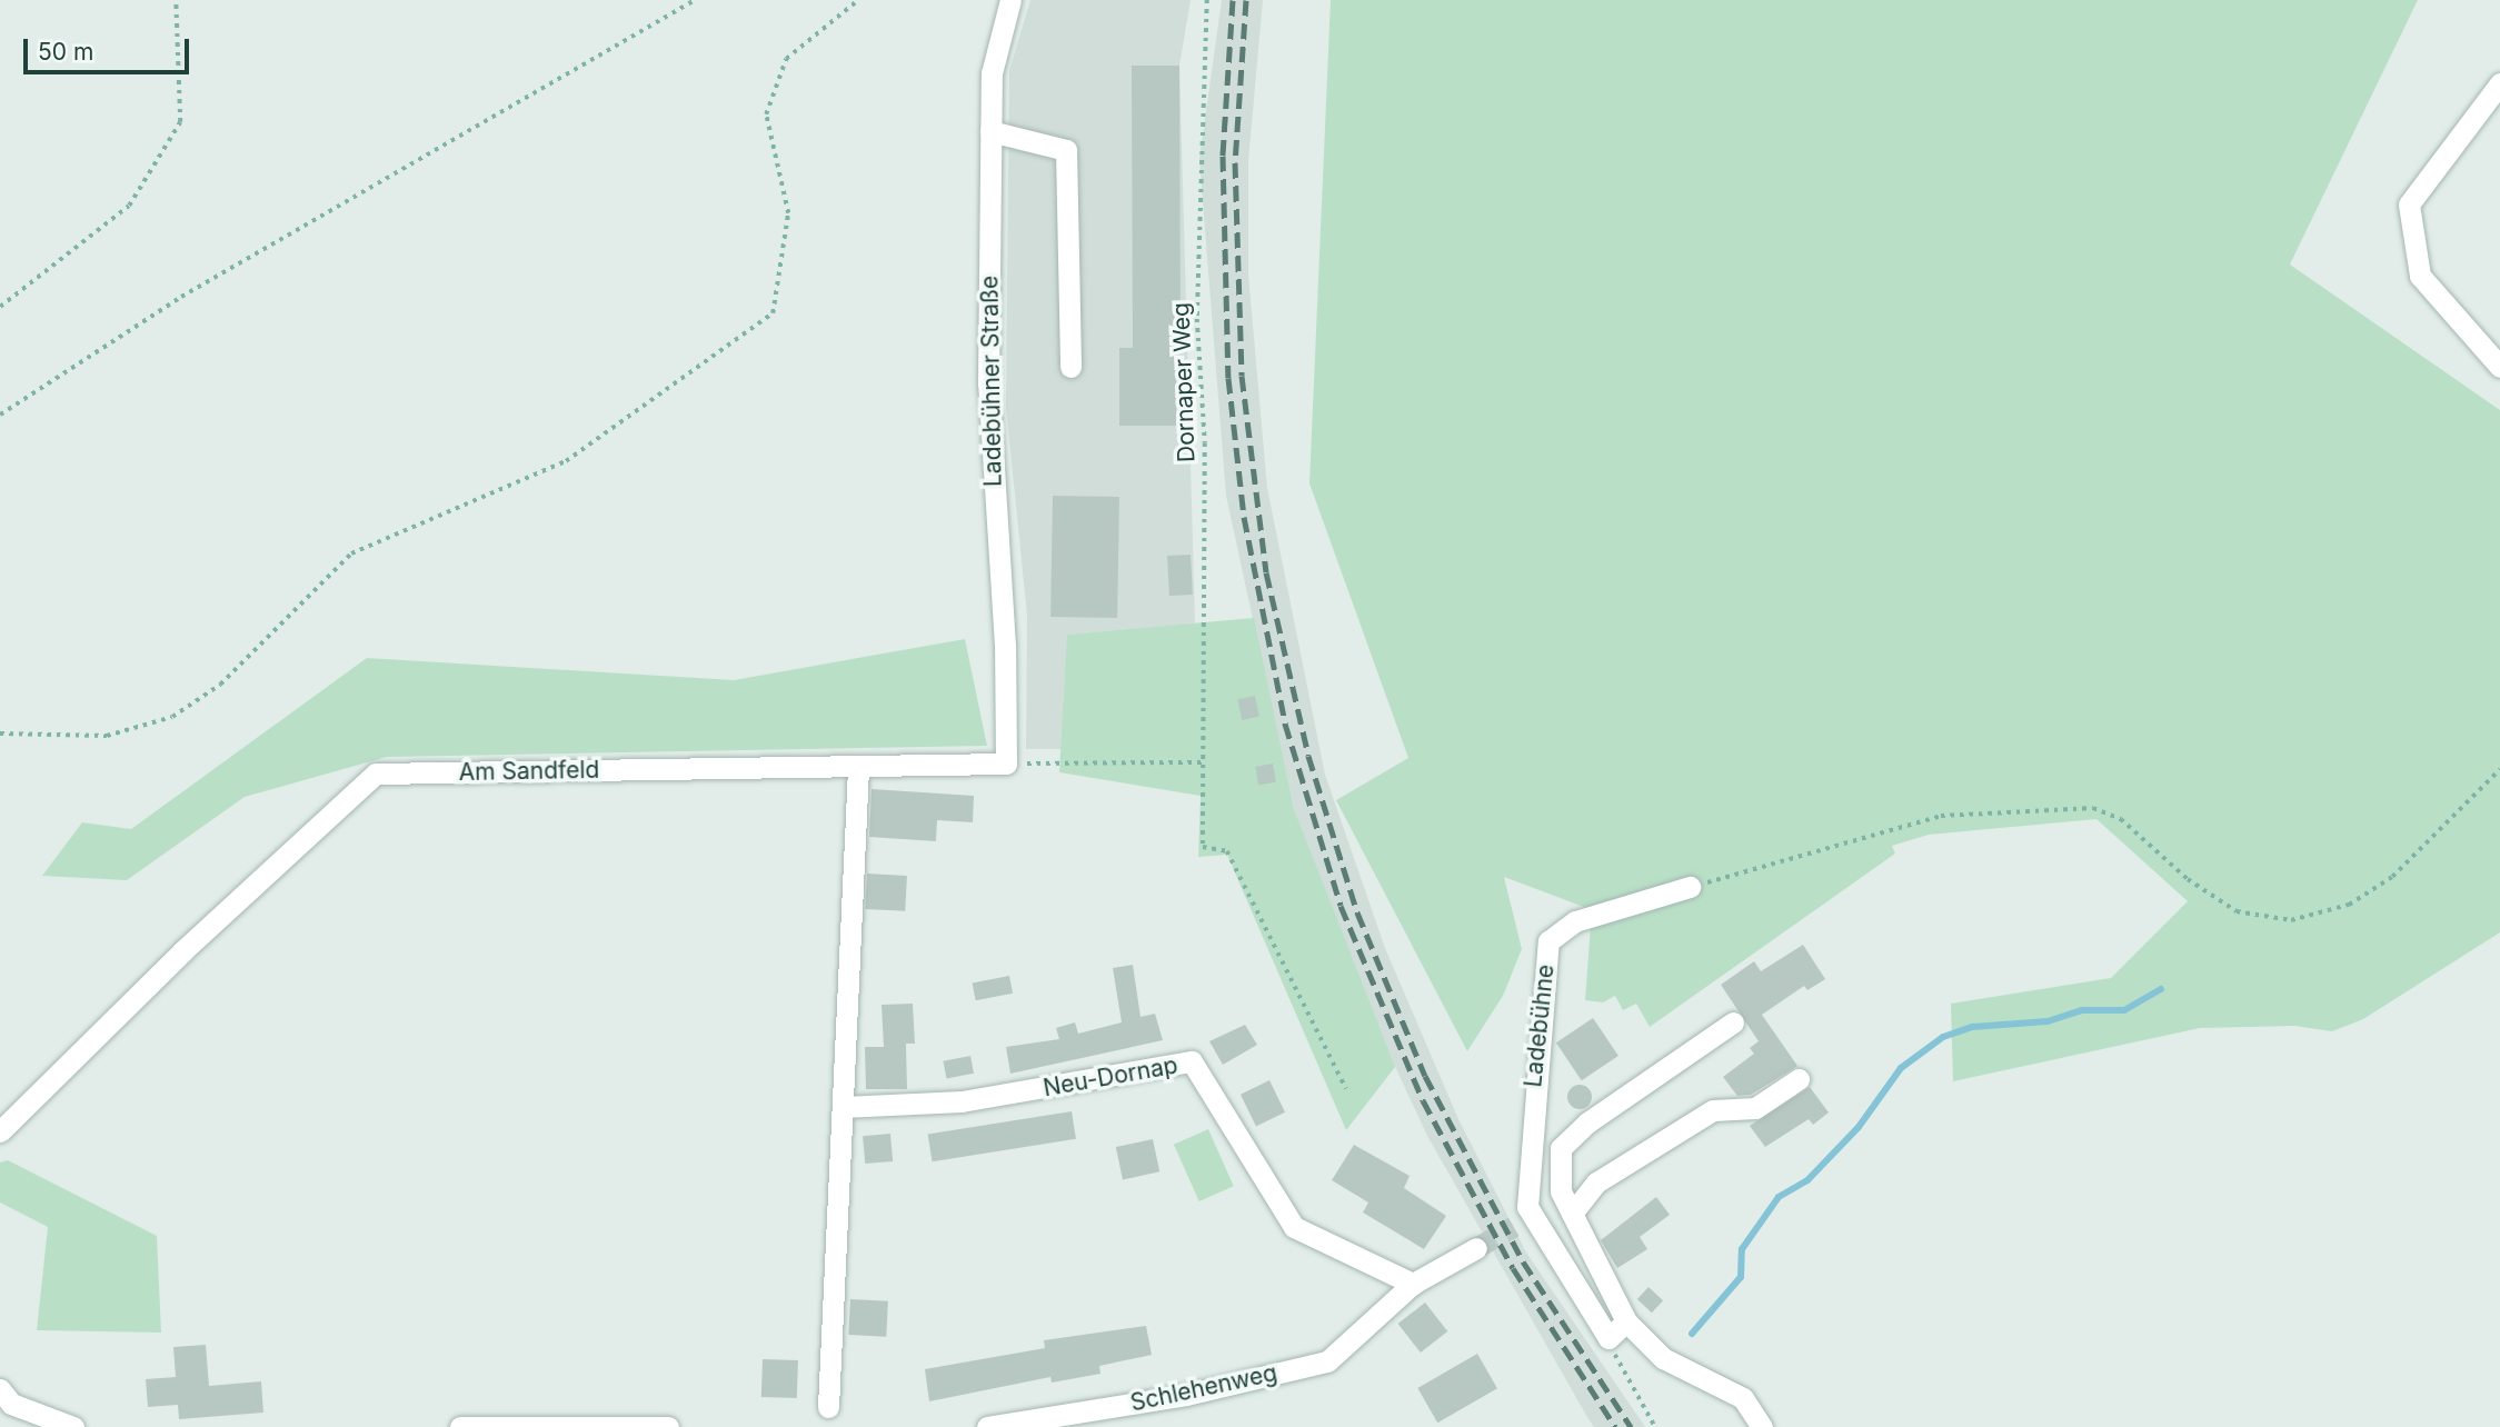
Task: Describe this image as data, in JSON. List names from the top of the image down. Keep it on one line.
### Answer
{"streets":{"street":["Ladebühner Straße","Am Sandfeld","Ladebühne","Neu-Dornap","Schlehenweg"],"path":["Dornaper Weg"]},"crossings":[["Ladebühner Straße","Am Sandfeld"],["Neu-Dornap","Schlehenweg"]],"scale_bar":"50 m"}
